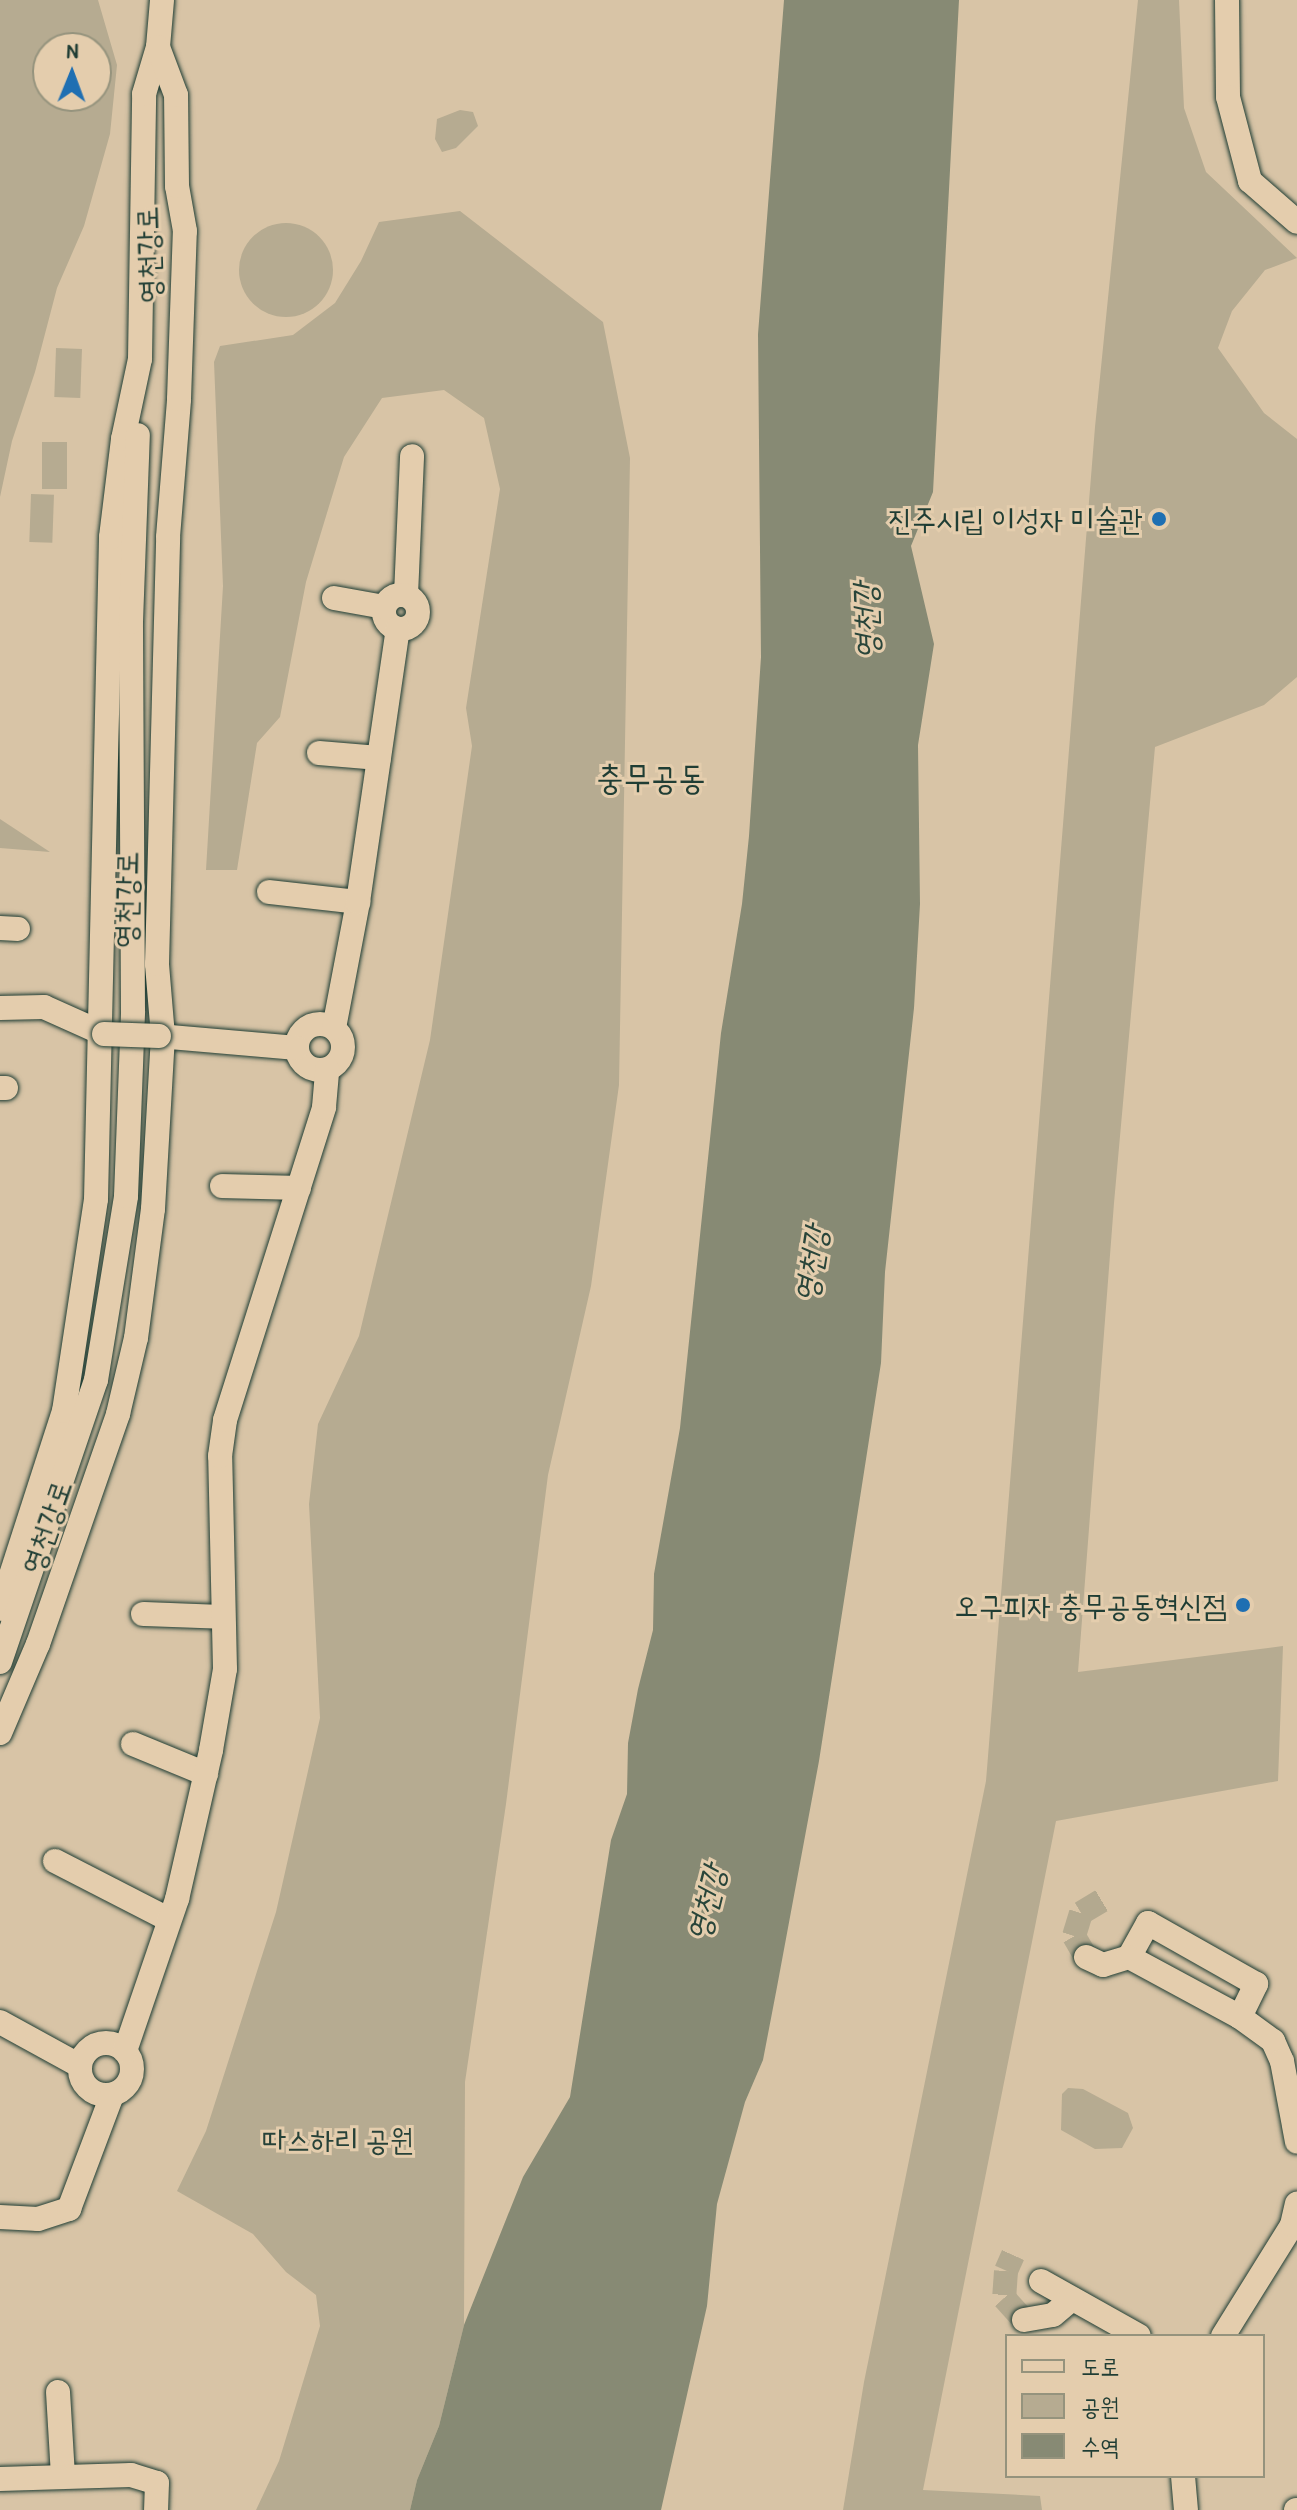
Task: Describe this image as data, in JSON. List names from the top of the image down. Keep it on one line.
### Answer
{"streets":{"street":["영천강로"]},"districts":["충무공동"],"water":["영천강"],"parks":["따스하리 공원"],"places":["진주시립 이성자 미술관","오구피자 충무공동혁신점"],"legend":["도로","공원","수역"],"north":"top"}
